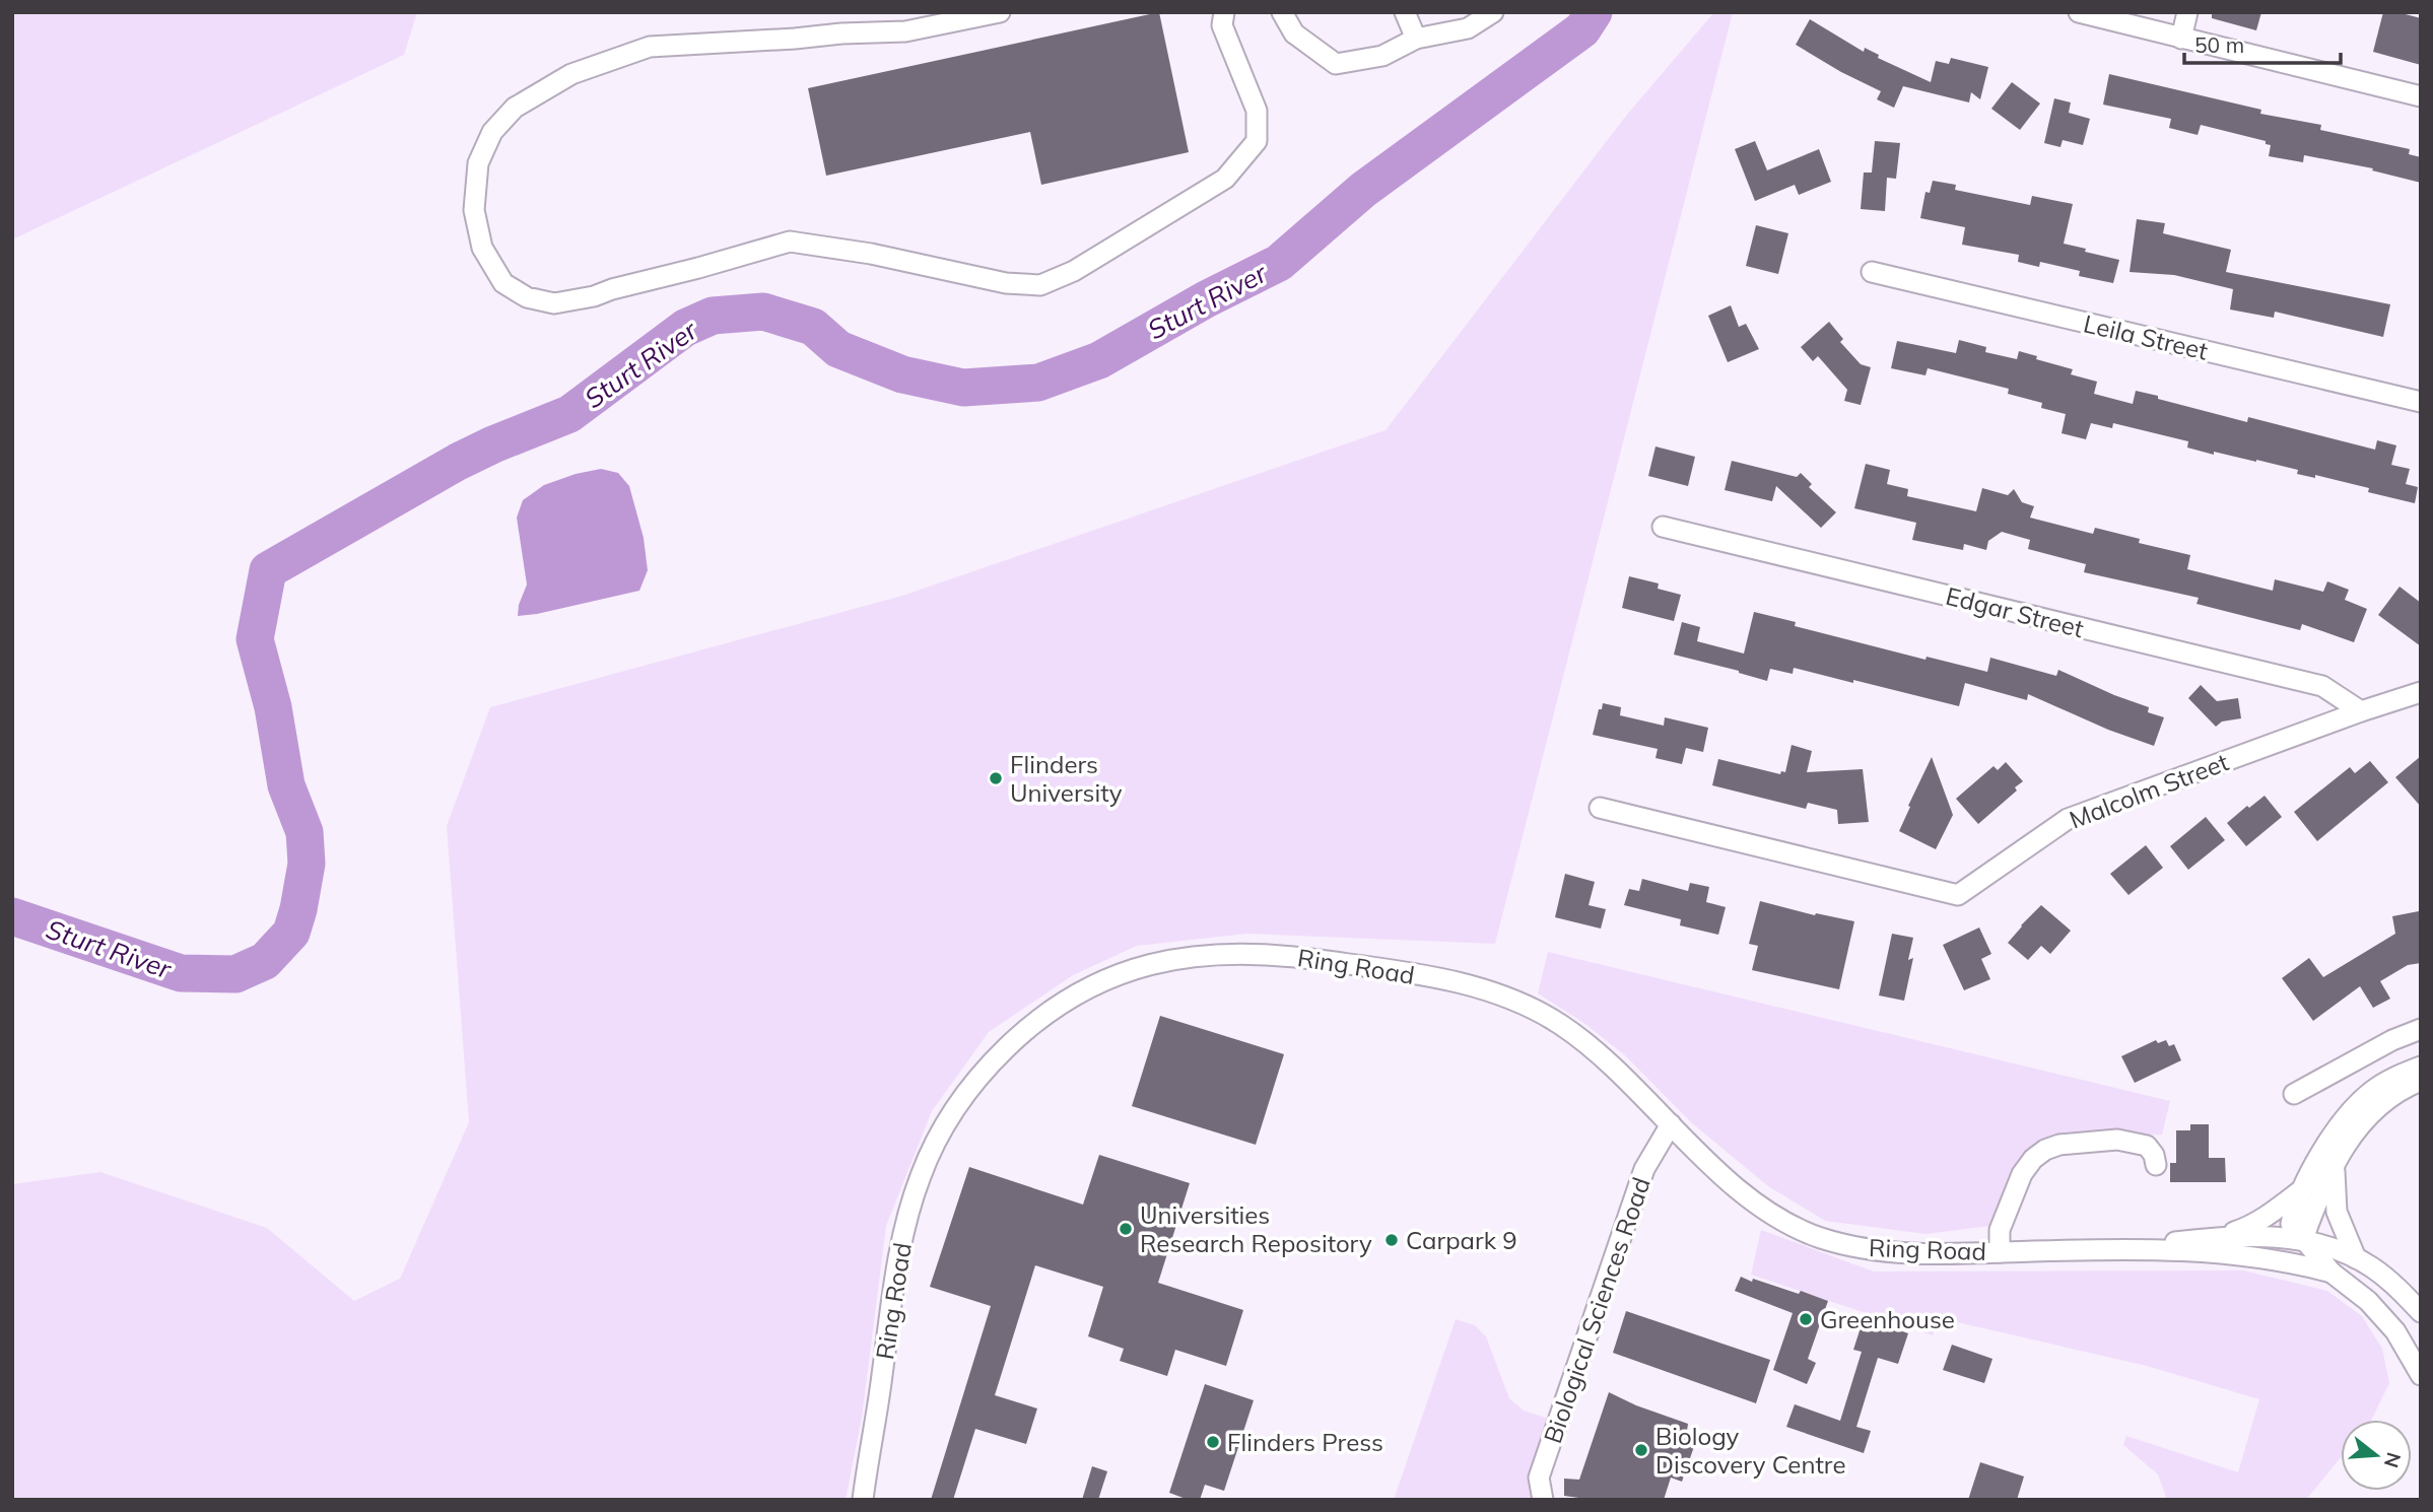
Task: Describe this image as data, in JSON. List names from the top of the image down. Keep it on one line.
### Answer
{"streets":{"street":["Leila Street","Edgar Street","Malcolm Street","Ring Road","Biological Sciences Road"]},"crossings":[["Edgar Street","Malcolm Street"],["Ring Road","Biological Sciences Road"]],"water":["Sturt River"],"places":["Flinders University","Universities Research Repository","Carpark 9","Greenhouse","Flinders Press","Biology Discovery Centre"],"scale_bar":"50 m","north":"right"}
